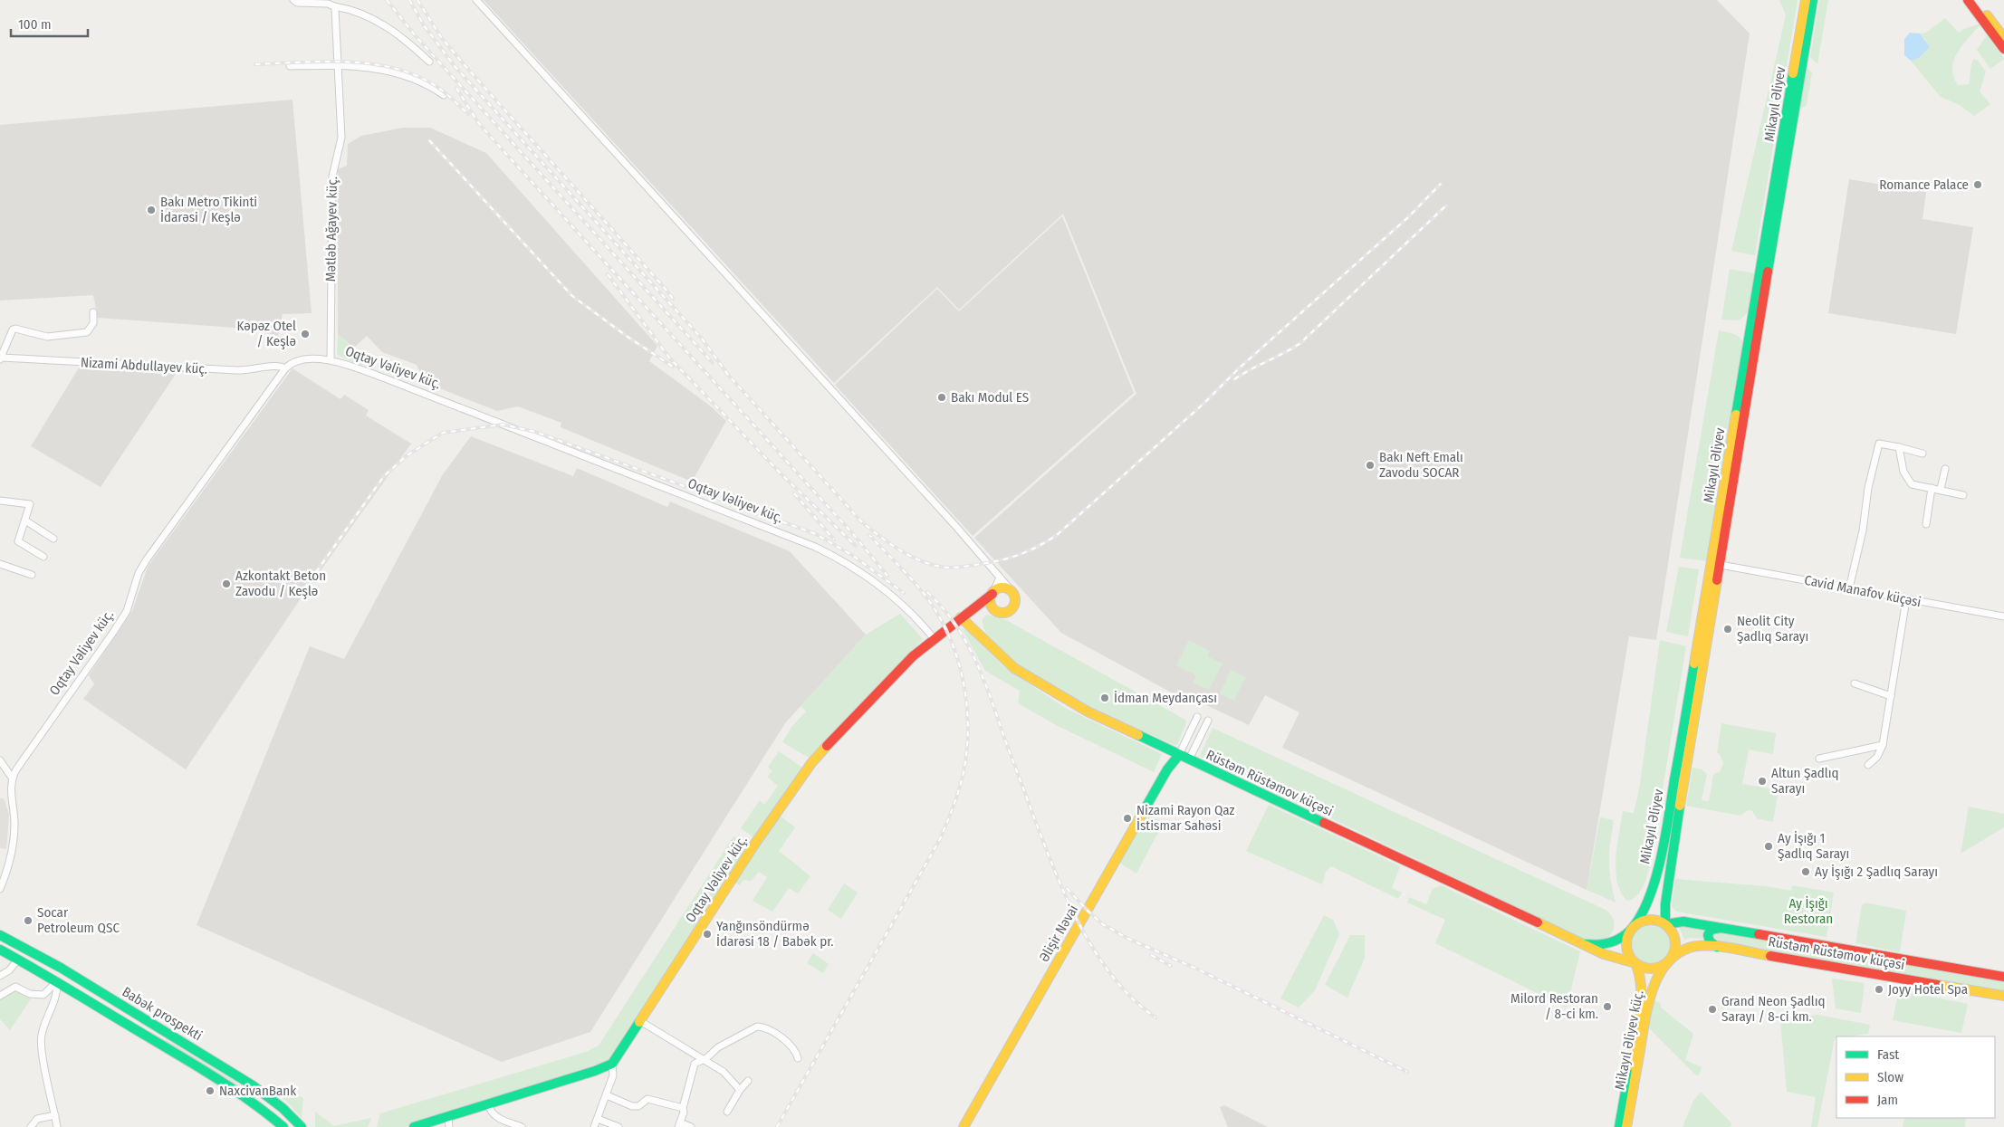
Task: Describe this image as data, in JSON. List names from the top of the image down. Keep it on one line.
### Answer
{"streets":{"main road":["Mikayıl Əliyev","Oqtay Vəliyev küç.","Rüstəm Rüstəmov küçəsi","Əlişir Nəvai","Babək prospekti","Mikayıl Əliyev küç."],"street":["Mətləb Ağayev küç.","Nizami Abdullayev küç.","Cavid Manafov küçəsi"]},"crossings":[["Mikayıl Əliyev","Cavid Manafov küçəsi"],["Mikayıl Əliyev","Rüstəm Rüstəmov küçəsi"],["Mikayıl Əliyev","Mikayıl Əliyev küç."],["Mətləb Ağayev küç.","Oqtay Vəliyev küç."],["Nizami Abdullayev küç.","Oqtay Vəliyev küç."],["Oqtay Vəliyev küç.","Rüstəm Rüstəmov küçəsi"],["Rüstəm Rüstəmov küçəsi","Əlişir Nəvai"],["Rüstəm Rüstəmov küçəsi","Mikayıl Əliyev küç."]],"parks":["Ay İşığı Restoran"],"places":["Romance Palace","Bakı Metro Tikinti İdarəsi / Keşlə","Kəpəz Otel / Keşlə","Bakı Modul ES","Bakı Neft Emalı Zavodu SOCAR","Azkontakt Beton Zavodu / Keşlə","Neolit City Şadlıq Sarayı","İdman Meydançası","Altun Şadlıq Sarayı","Nizami Rayon Qaz İstismar Sahəsi","Ay İşığı 1 Şadlıq Sarayı","Ay İşığı 2 Şadlıq Sarayı","Socar Petroleum QSC","Yanğınsöndürmə İdarəsi 18 / Babək pr.","Joyy Hotel Spa","Milord Restoran / 8-ci km.","Grand Neon Şadlıq Sarayı / 8-ci km.","NaxcivanBank"],"legend":["Fast","Slow","Jam"],"scale_bar":"100 m"}
